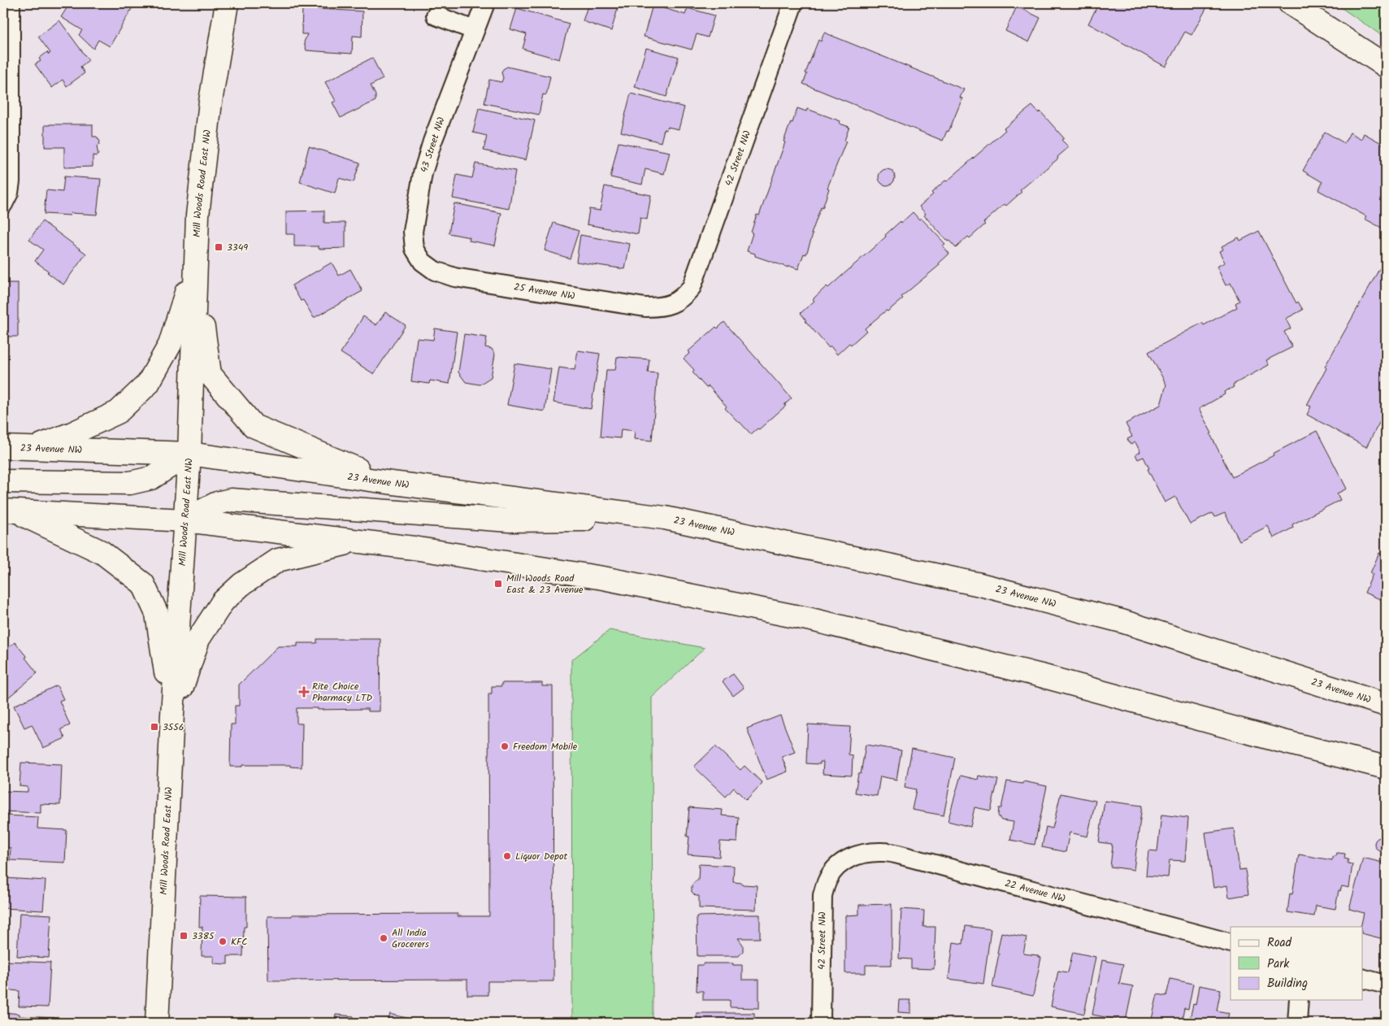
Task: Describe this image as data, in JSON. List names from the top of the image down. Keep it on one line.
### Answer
{"streets":{"main road":["Mill Woods Road East NW","23 Avenue NW"],"street":["43 Street NW","42 Street NW","25 Avenue NW","22 Avenue NW"]},"crossings":[["43 Street NW","25 Avenue NW"],["42 Street NW","25 Avenue NW"],["42 Street NW","22 Avenue NW"],["Mill Woods Road East NW","23 Avenue NW"]],"places":{"transit":["3349","Mill Woods Road East & 23 Avenue","3556","3385"],"health":["Rite Choice Pharmacy LTD"],"other":["Freedom Mobile","Liquor Depot","All India Grocerers","KFC"]},"legend":["Road","Park","Building"]}
